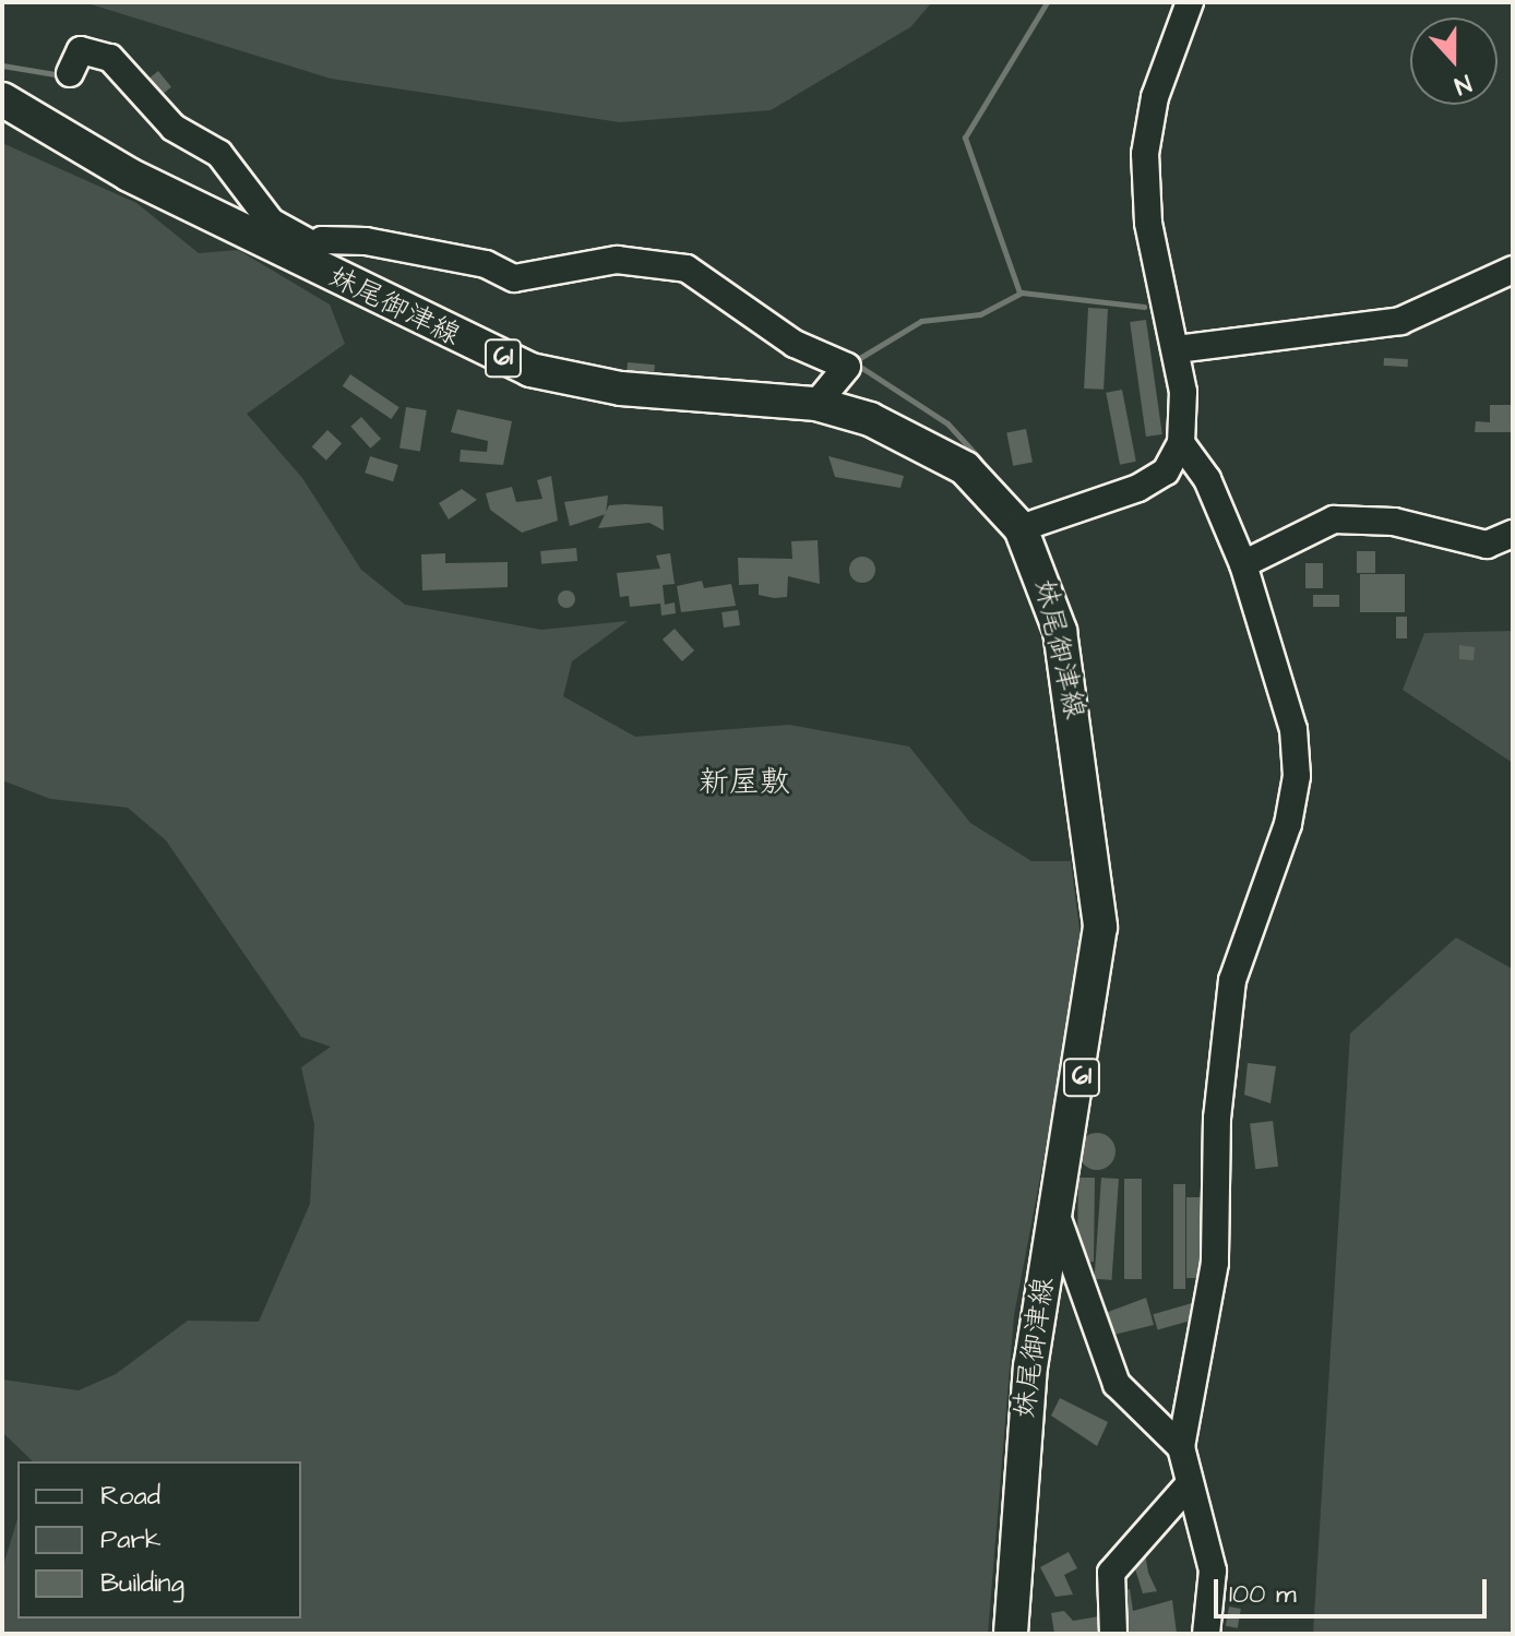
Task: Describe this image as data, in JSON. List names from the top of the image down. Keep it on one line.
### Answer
{"streets":{"main road":["妹尾御津線","61"]},"districts":["新屋敷"],"legend":["Road","Park","Building"],"scale_bar":"100 m","north":"bottom"}
